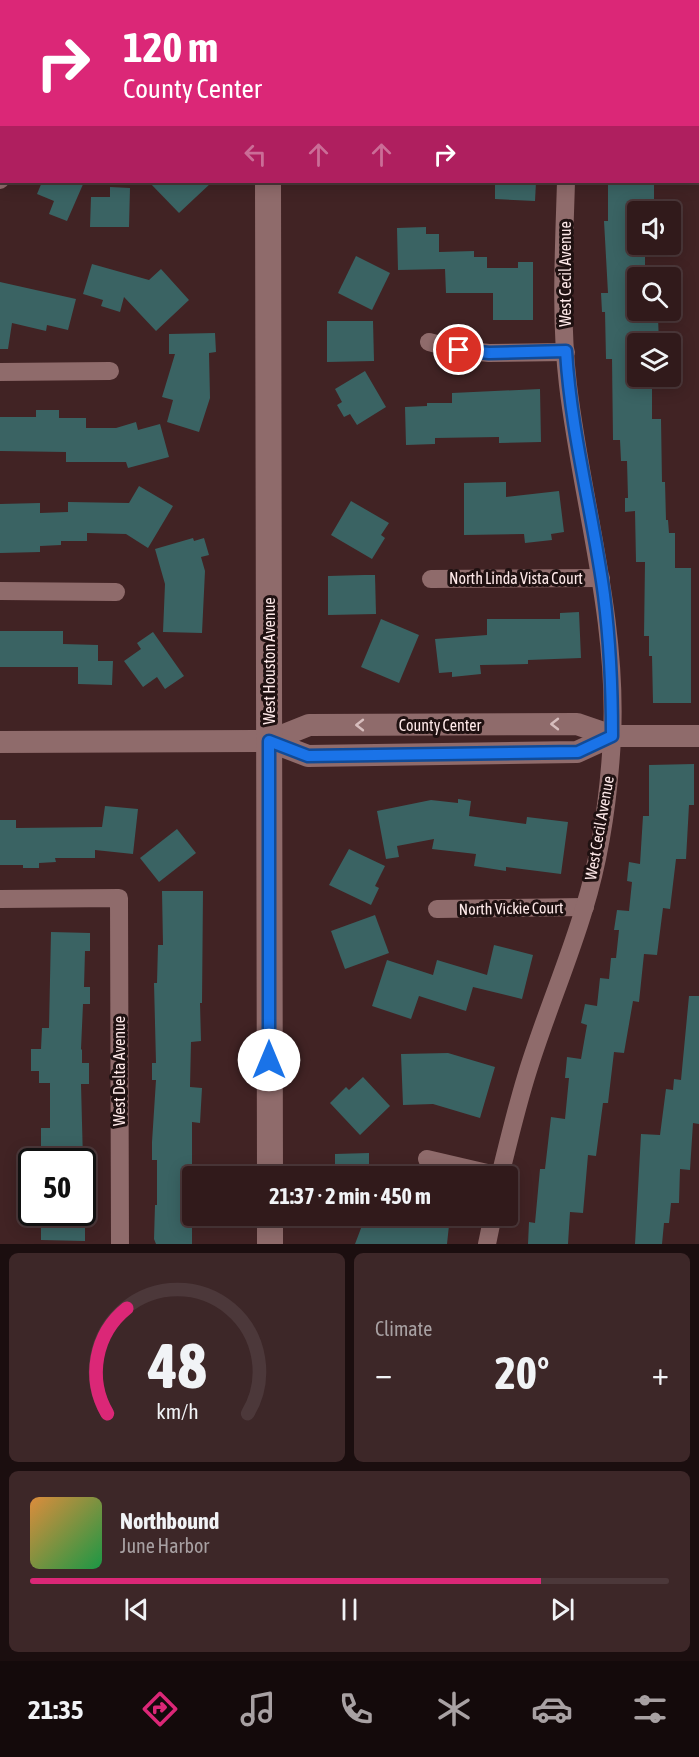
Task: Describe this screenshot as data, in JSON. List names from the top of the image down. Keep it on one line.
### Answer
{"streets":{"main road":["West Houston Avenue"],"street":["West Cecil Avenue","North Linda Vista Court","County Center","North Vickie Court","West Delta Avenue"]},"crossings":[["West Cecil Avenue","North Linda Vista Court"],["West Cecil Avenue","County Center"],["West Cecil Avenue","North Vickie Court"],["West Houston Avenue","County Center"]],"page":{"turn":["120 m","County Center"],"limit":"50","trip":"21:37 · 2 min · 450 m","tile":"Climate","heat":["−","20°","+"],"song":["Northbound","June Harbor"],"tabs":"21:35","gauge":["48","km/h"]}}
